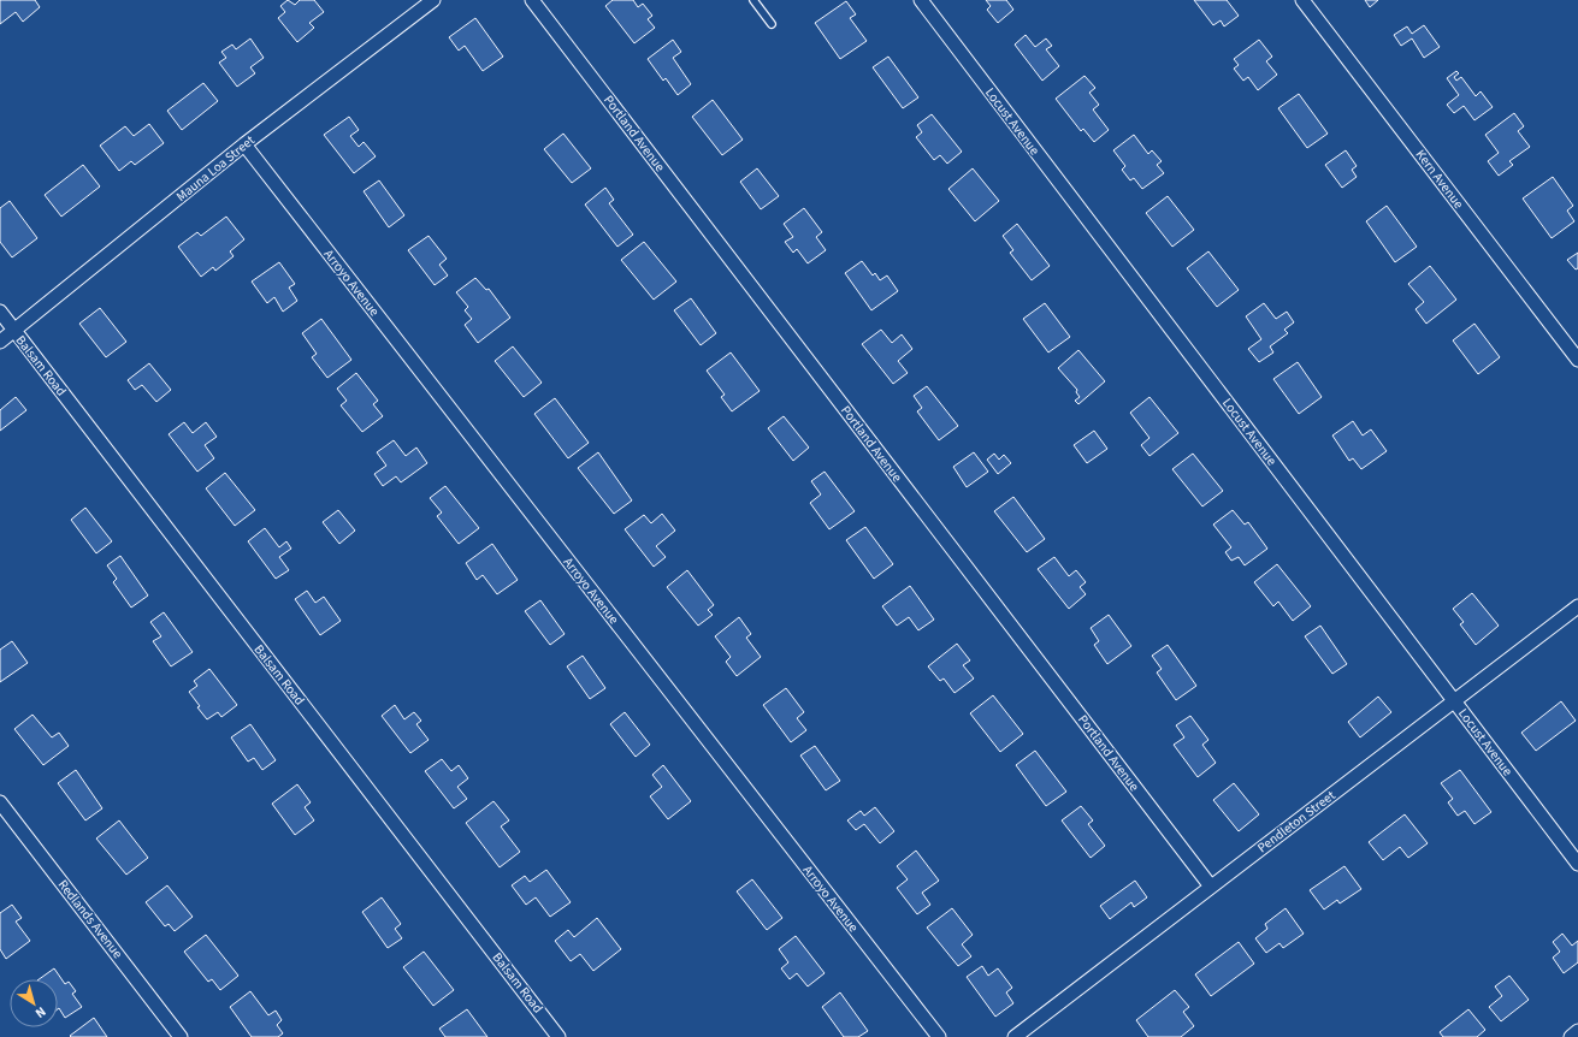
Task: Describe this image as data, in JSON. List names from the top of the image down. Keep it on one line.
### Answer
{"streets":{"street":["Locust Avenue","Portland Avenue","Mauna Loa Street","Kern Avenue","Arroyo Avenue","Balsam Road","Pendleton Street","Redlands Avenue"]},"crossings":[["Locust Avenue","Pendleton Street"],["Portland Avenue","Pendleton Street"],["Mauna Loa Street","Arroyo Avenue"],["Mauna Loa Street","Balsam Road"]],"north":"bottom right"}
